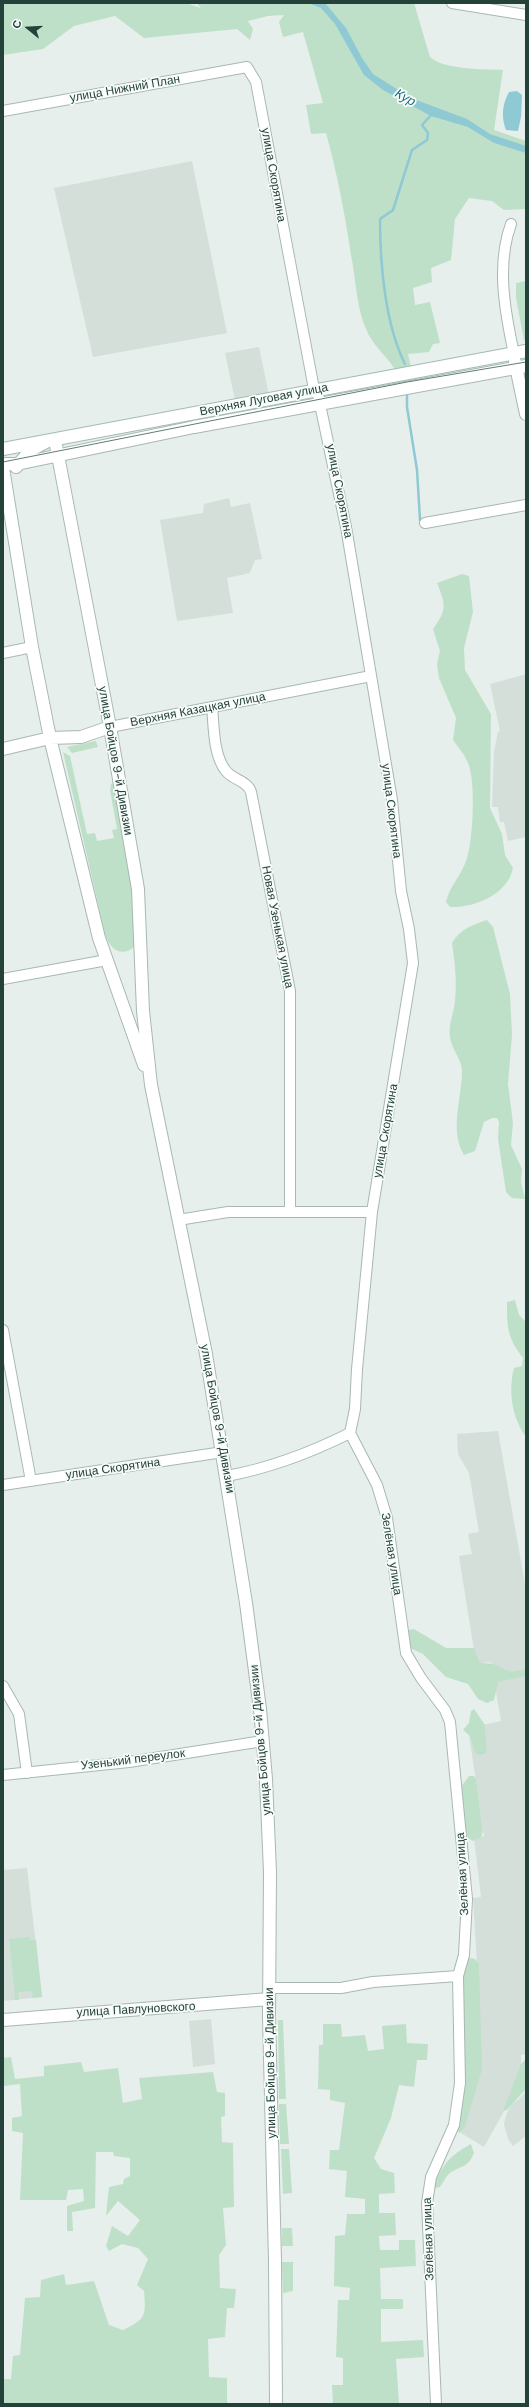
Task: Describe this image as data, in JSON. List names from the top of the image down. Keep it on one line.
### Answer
{"streets":{"street":["улица Нижний План","улица Скорятина","Верхняя Луговая улица","Верхняя Казацкая улица","улица Бойцов 9-й Дивизии","Новая Узенькая улица","Зелёная улица","Узенький переулок","улица Павлуновского"]},"crossings":[["улица Нижний План","улица Скорятина"],["улица Скорятина","Верхняя Луговая улица"],["улица Скорятина","Верхняя Казацкая улица"],["улица Скорятина","улица Бойцов 9-й Дивизии"],["улица Скорятина","Зелёная улица"],["Верхняя Луговая улица","улица Бойцов 9-й Дивизии"],["Верхняя Казацкая улица","улица Бойцов 9-й Дивизии"],["Верхняя Казацкая улица","Новая Узенькая улица"],["улица Бойцов 9-й Дивизии","Узенький переулок"],["улица Бойцов 9-й Дивизии","улица Павлуновского"],["Зелёная улица","улица Павлуновского"]],"water":["Кур"],"north":"left"}
